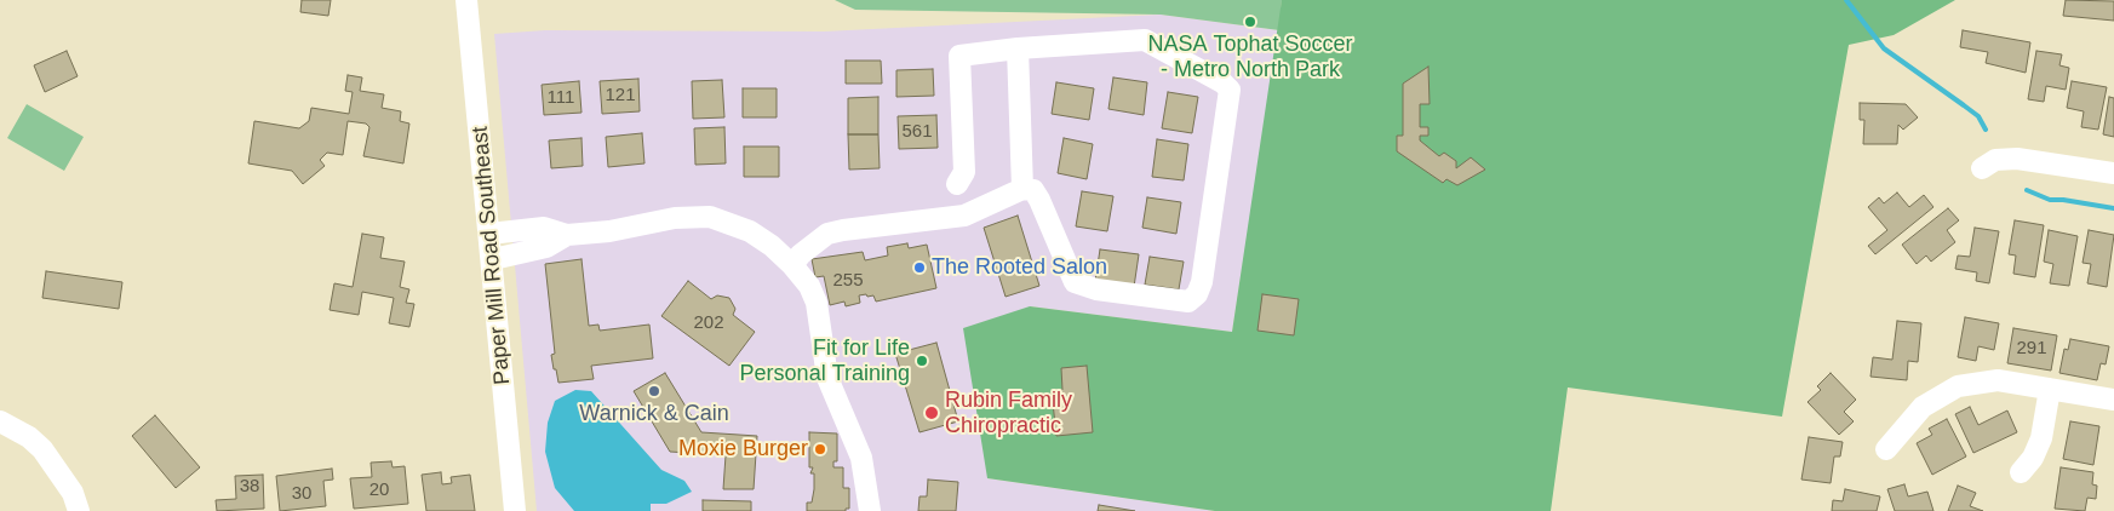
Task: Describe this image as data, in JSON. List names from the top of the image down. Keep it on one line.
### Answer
{"streets":{"street":["Paper Mill Road Southeast"]},"places":["NASA Tophat Soccer - Metro North Park","The Rooted Salon","Fit for Life Personal Training","Warnick & Cain","Rubin Family Chiropractic","Moxie Burger"],"house_numbers":["121","111","561","255","202","291","38","20","30"]}
